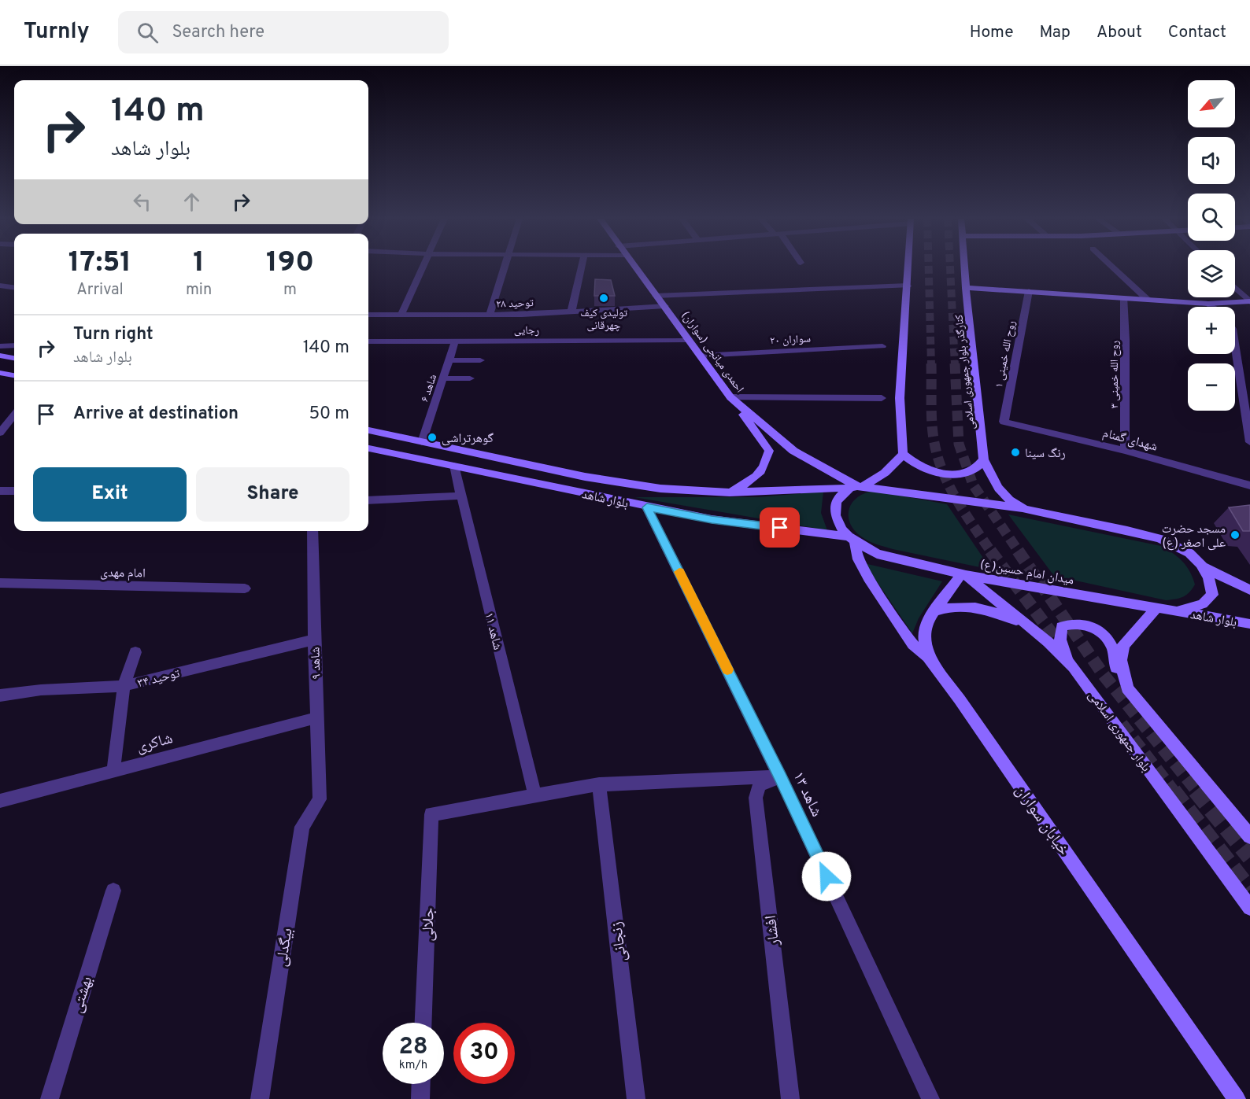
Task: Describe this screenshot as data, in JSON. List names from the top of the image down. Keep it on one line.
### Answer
{"streets":{"main road":["احمدی میانجی (سواران)","کنارگذر بلوار جمهوری اسلامی","بلوار شاهد","میدان امام حسین(ع)","بلوار جمهوری اسلامی","خیابان سواران"],"street":["توحید ۲۸","رجایی","سواران ۲۰","روح الله خمینی ۱","روح الله خمینی ۳","شاهد ۶","شهدای گمنام","امام مهدی","شاهد ۱۱","شاهد ۹","توحید ۳۴","شاکری","شاهد ۱۳","جلالی","افشار","زنجانی","بیگدلی","بهشتی"]},"crossings":[["توحید ۲۸","احمدی میانجی (سواران)"],["رجایی","احمدی میانجی (سواران)"],["رجایی","شاهد ۶"],["سواران ۲۰","احمدی میانجی (سواران)"],["احمدی میانجی (سواران)","بلوار شاهد"],["احمدی میانجی (سواران)","میدان امام حسین(ع)"],["روح الله خمینی ۱","شهدای گمنام"],["کنارگذر بلوار جمهوری اسلامی","میدان امام حسین(ع)"],["روح الله خمینی ۳","شهدای گمنام"],["شاهد ۶","بلوار شاهد"],["بلوار شاهد","میدان امام حسین(ع)"],["بلوار شاهد","شاهد ۱۱"],["بلوار شاهد","شاهد ۱۳"],["بلوار شاهد","خیابان سواران"],["میدان امام حسین(ع)","بلوار جمهوری اسلامی"],["میدان امام حسین(ع)","خیابان سواران"],["شاهد ۱۱","جلالی"],["شاهد ۹","توحید ۳۴"],["شاهد ۹","شاکری"],["شاهد ۹","بیگدلی"],["شاهد ۱۳","افشار"]],"places":["تولیدی کیف چهرقانی","گوهرتراشی","رنگ سینا","مسجد حضرت علی اصغر (ع)"],"north":"bottom left","page":{"header":"Turnly","search":"Search here","nav":["Home","Map","About","Contact"],"map_buttons":["+","−"],"turn":["140 m","بلوار شاهد"],"eta":["17:51","Arrival","1","min","190","m"],"list":[{"name":"Turn right","note":"بلوار شاهد","value":"140 m"},{"name":"Arrive at destination","value":"50 m"}],"buttons":["Exit","Share"],"speed":"28 km/h","limit":"30"}}
